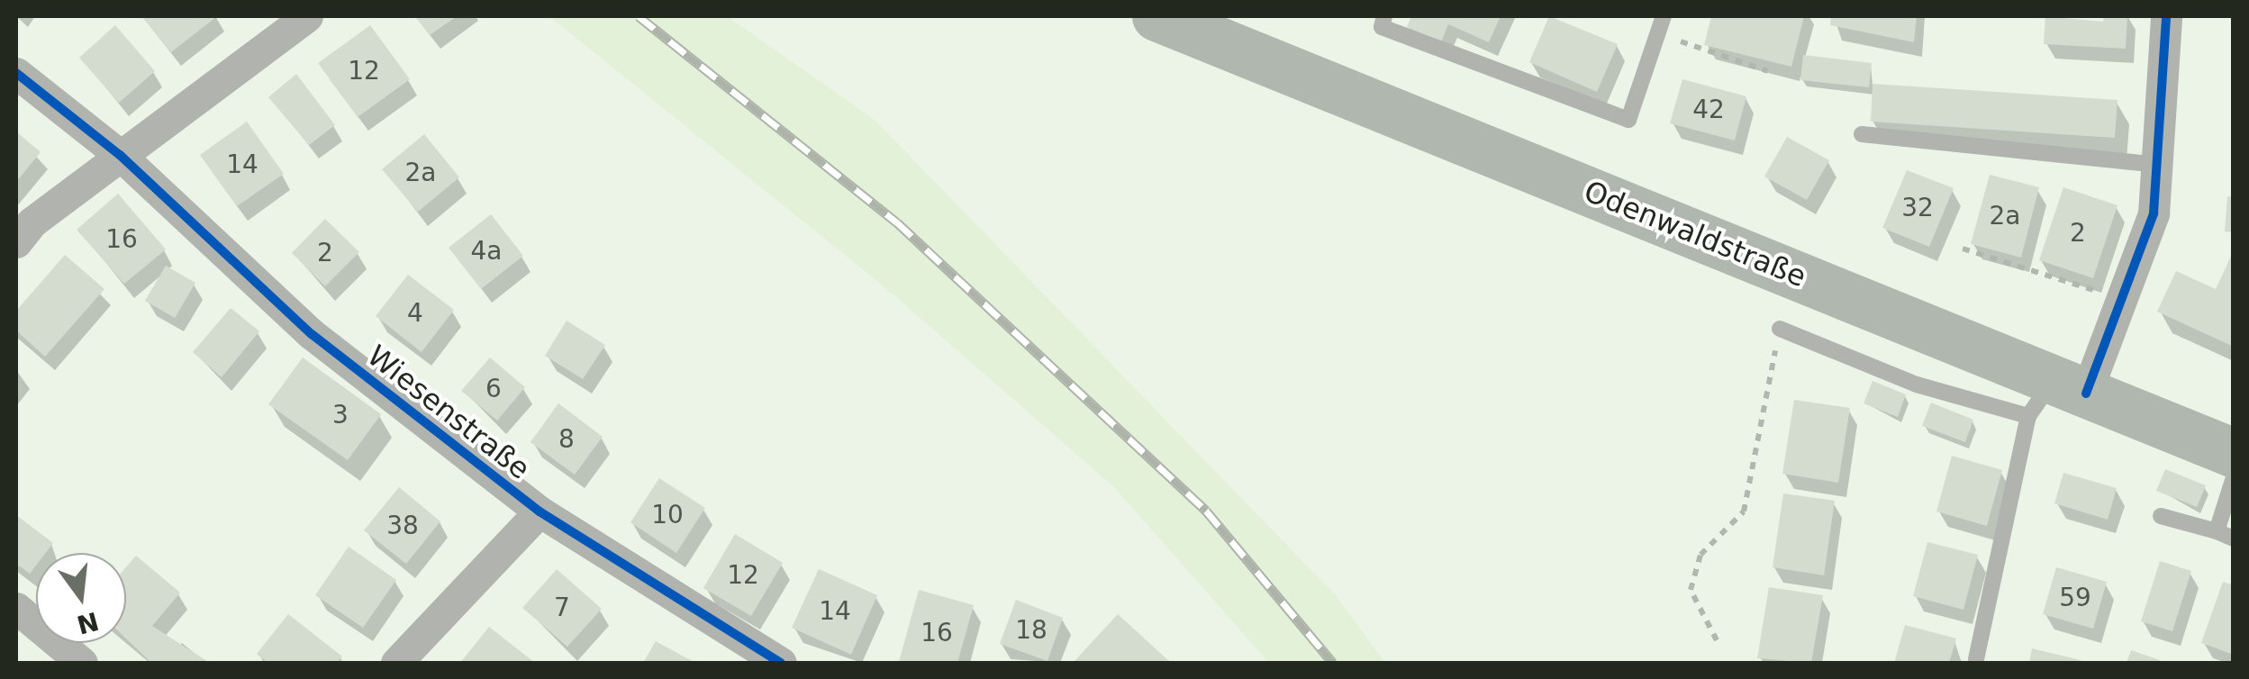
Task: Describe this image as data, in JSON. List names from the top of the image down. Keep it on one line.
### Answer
{"streets":{"main road":["Odenwaldstraße"],"street":["Wiesenstraße"]},"house_numbers":["12","42","14","2a","32","2a","2","16","4a","2","4","6","3","8","10","38","12","59","7","14","18","16"],"north":"bottom"}
